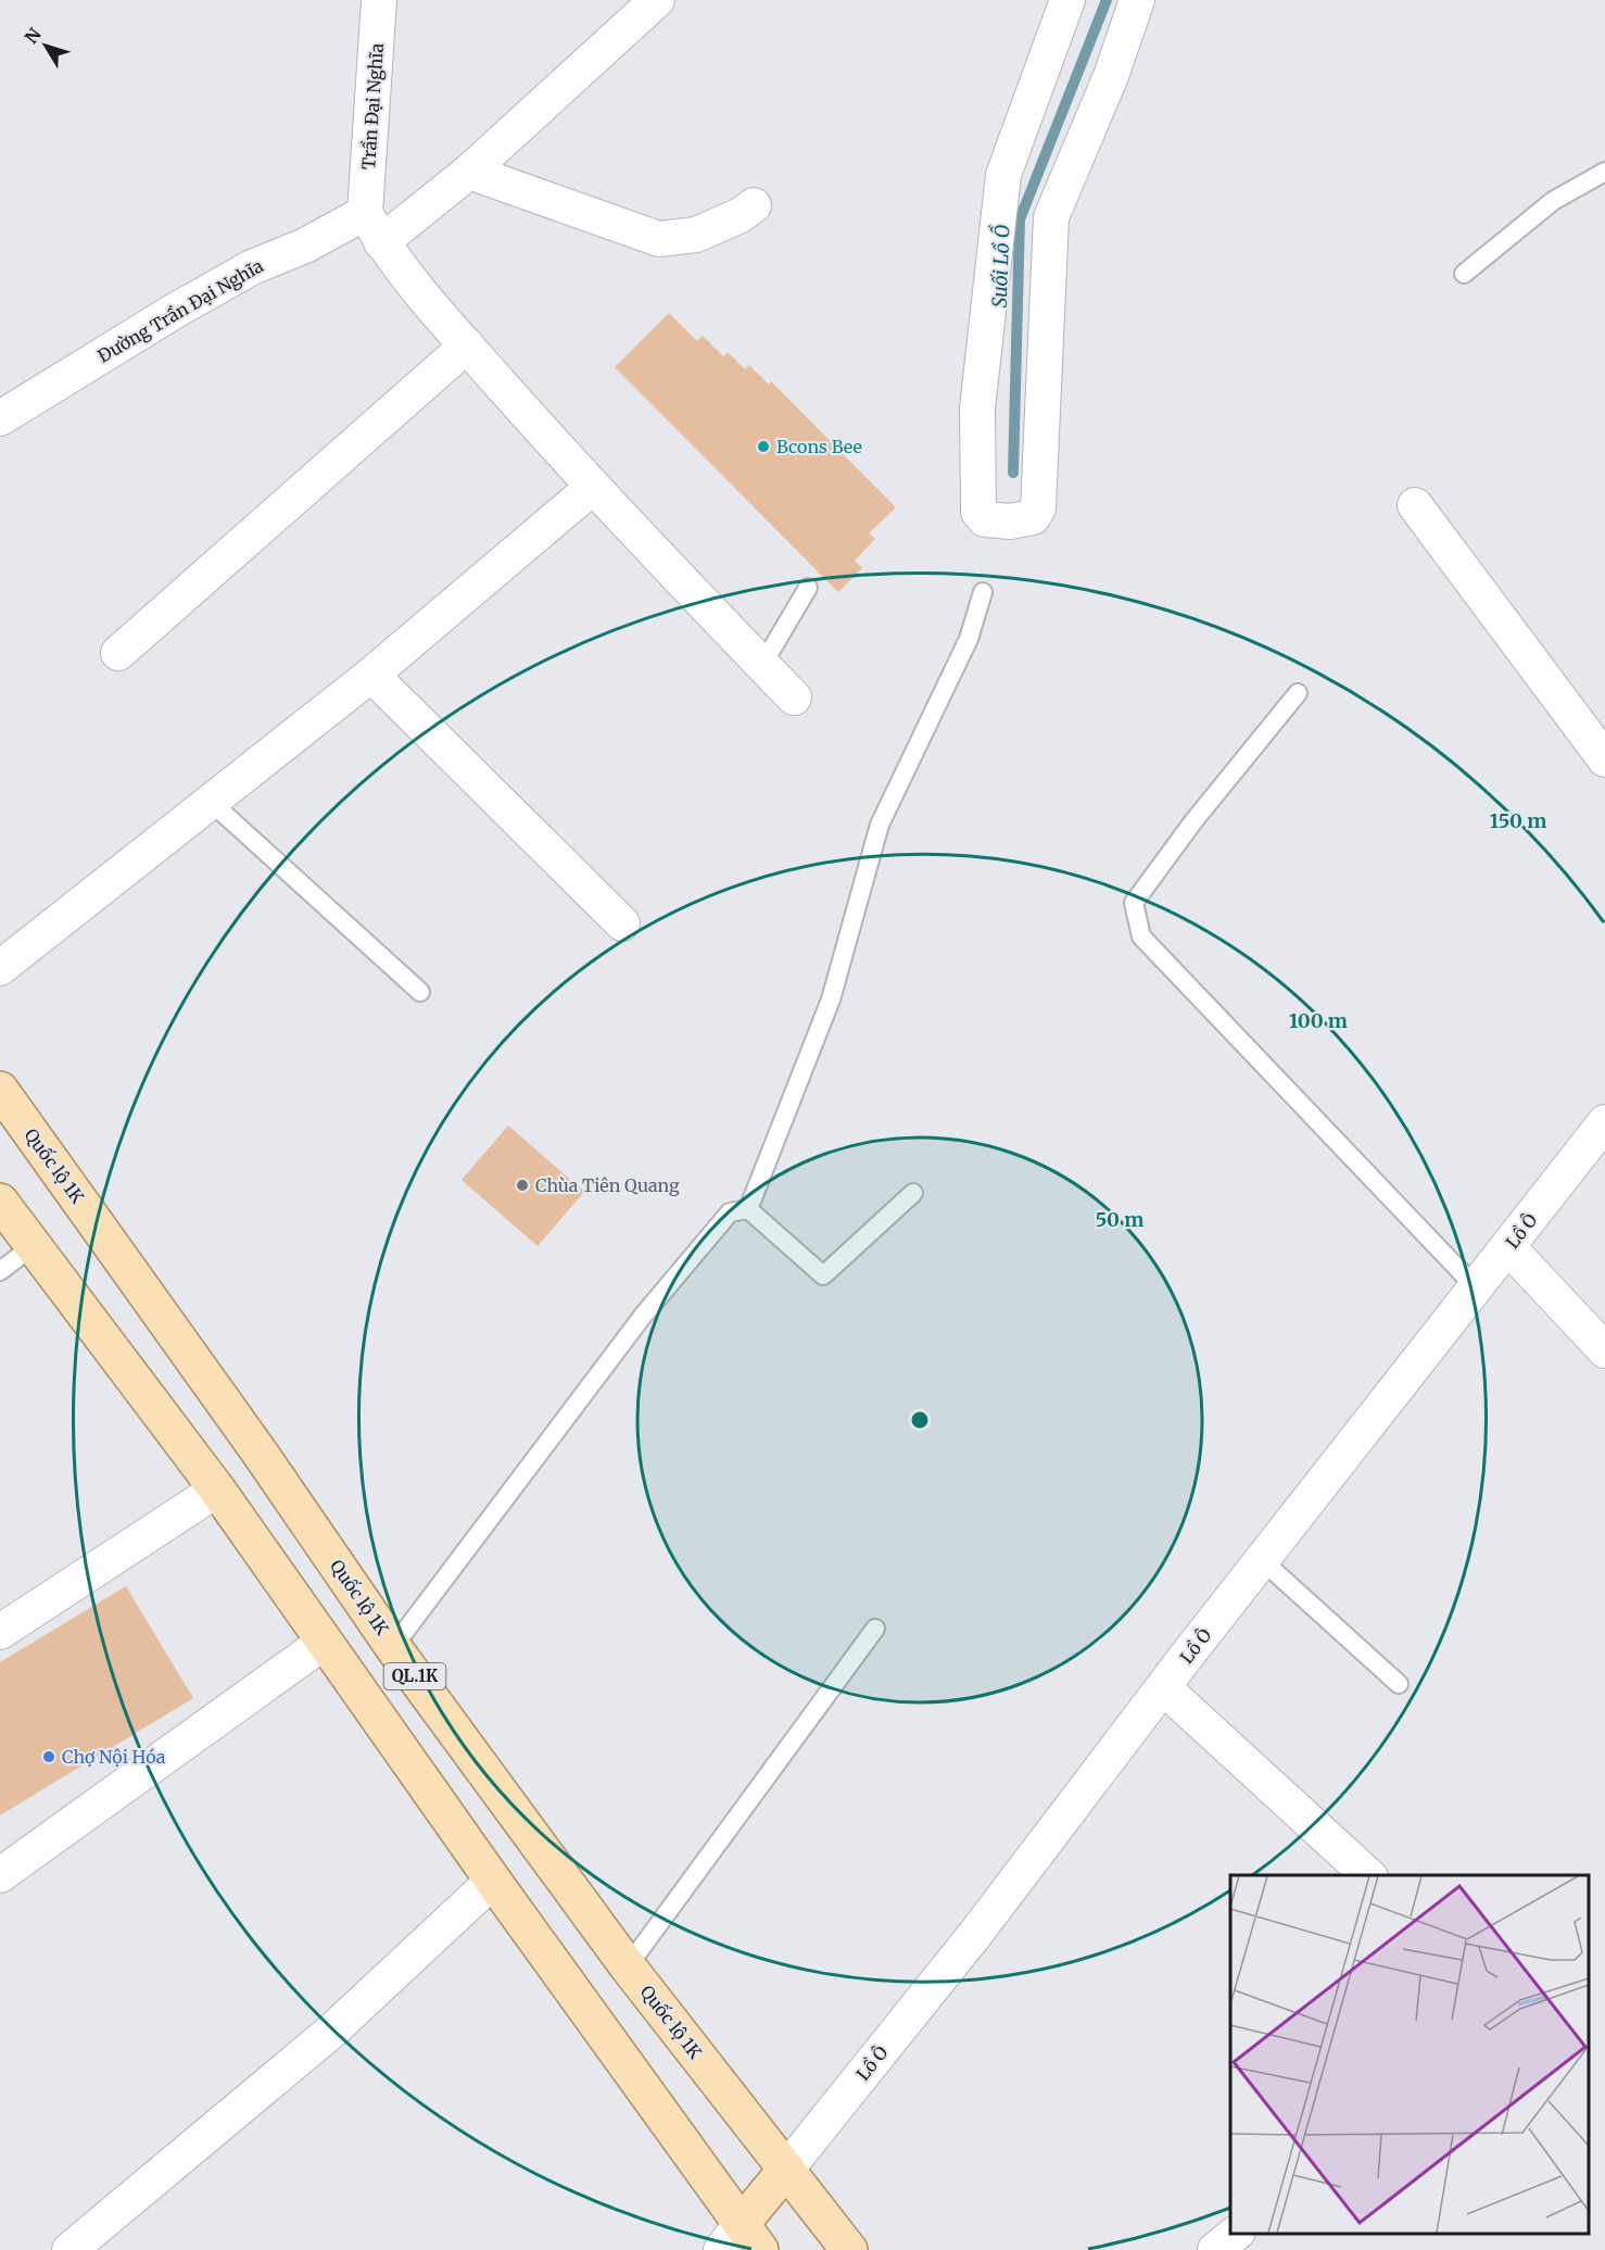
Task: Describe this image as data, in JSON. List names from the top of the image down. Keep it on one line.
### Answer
{"streets":{"main road":["Quốc lộ 1K","QL.1K"],"street":["Trần Đại Nghĩa","Đường Trần Đại Nghĩa","Lồ Ô"]},"crossings":[["Trần Đại Nghĩa","Đường Trần Đại Nghĩa"],["Quốc lộ 1K","Lồ Ô"]],"water":["Suối Lồ Ồ"],"places":["Bcons Bee","Chùa Tiên Quang","Chợ Nội Hóa"],"north":"top left","rings":["150 m","100 m","50 m"]}
